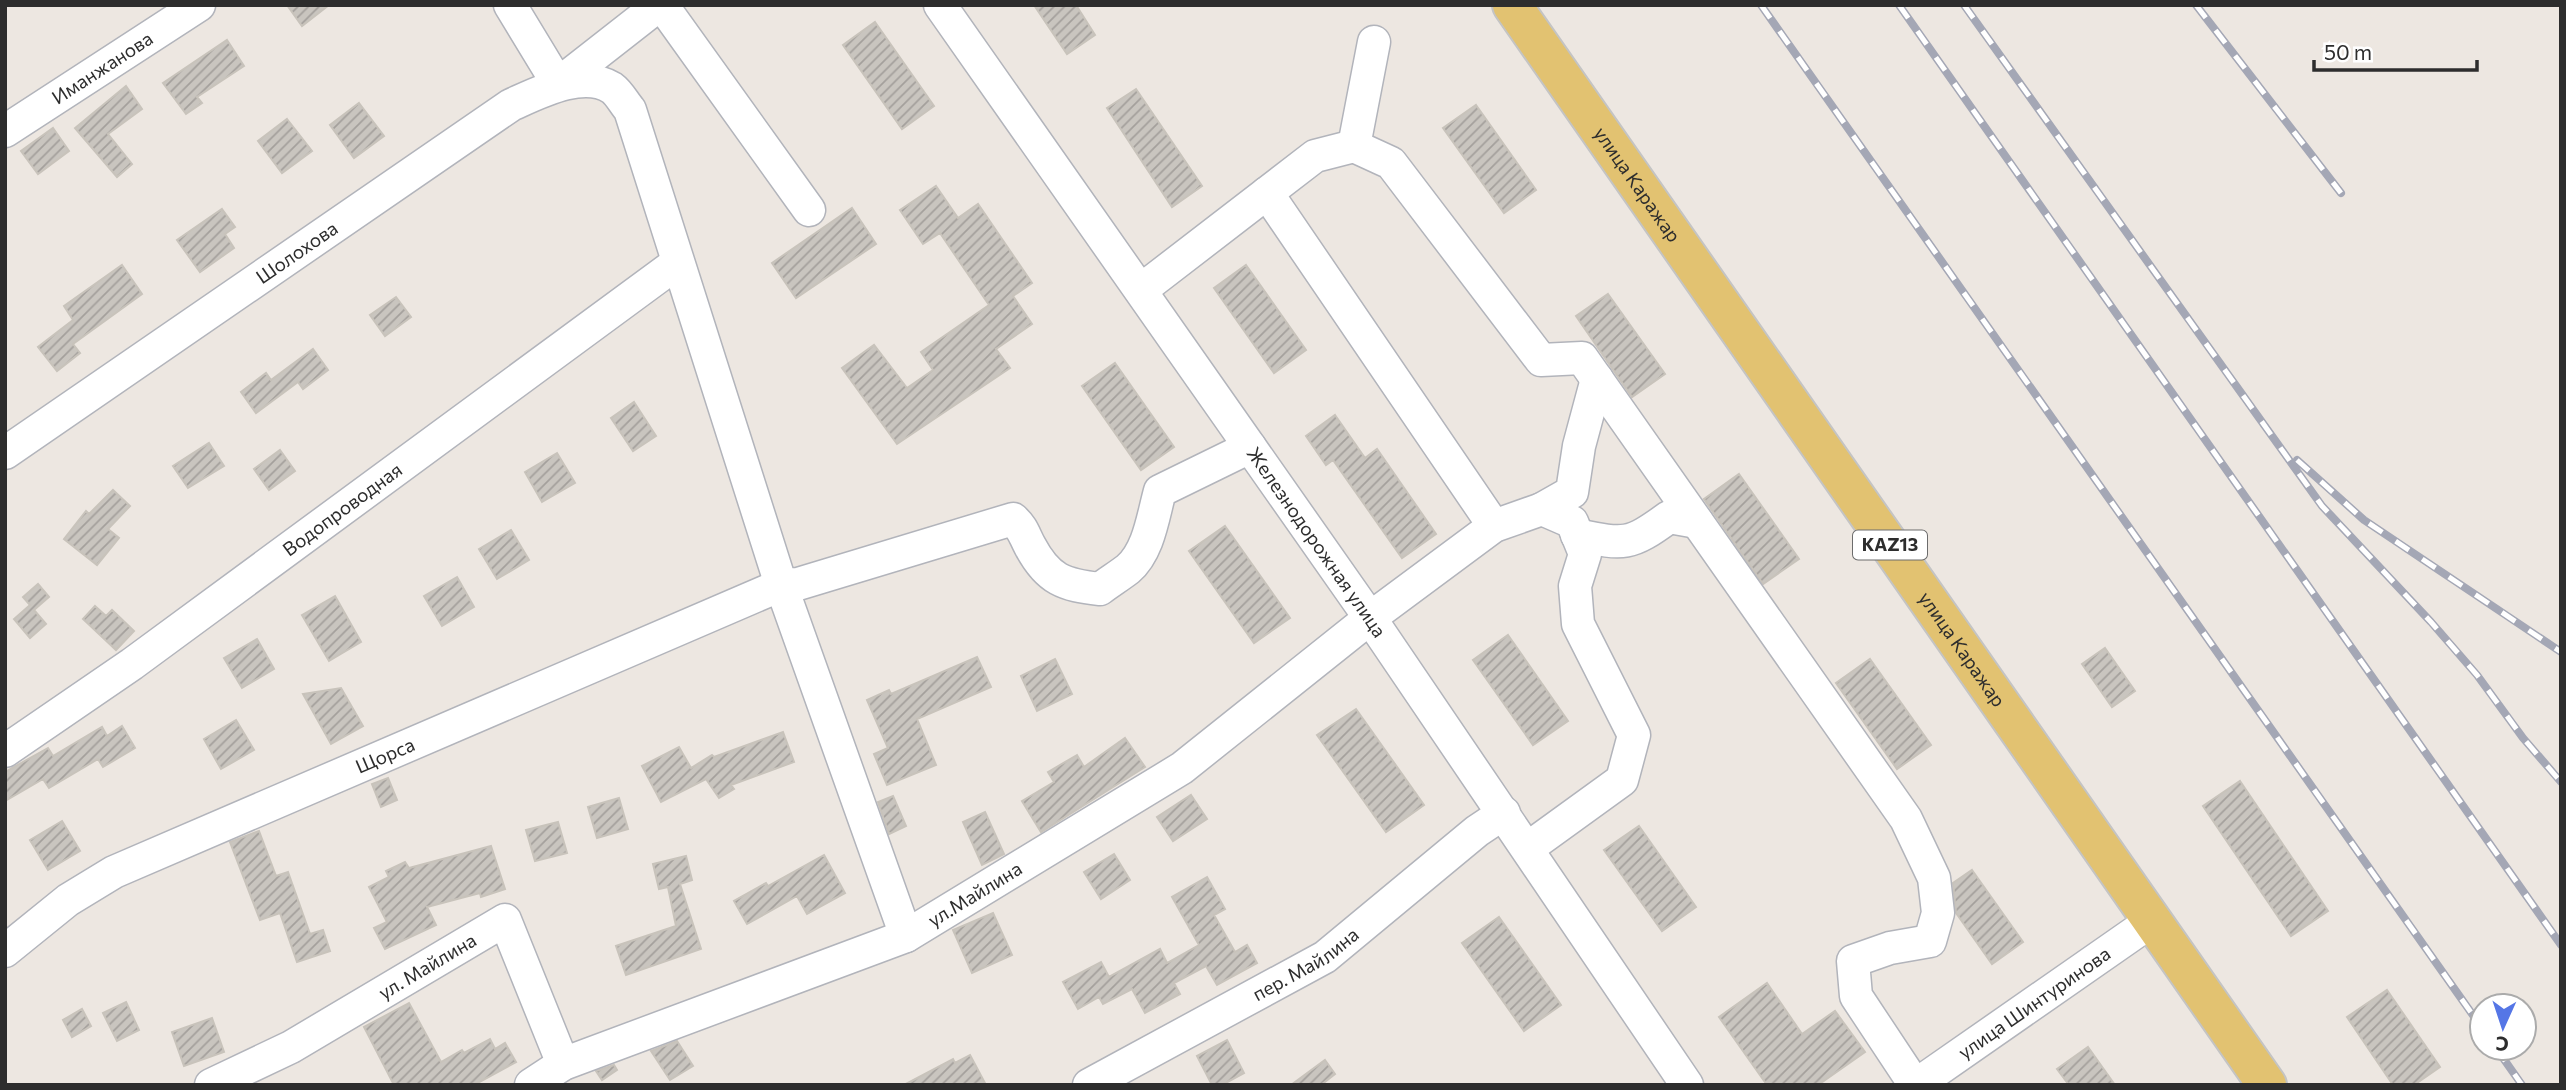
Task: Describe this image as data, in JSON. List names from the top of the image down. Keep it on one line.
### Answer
{"streets":{"main road":["улица Каражар","KAZ13"],"street":["Иманжанова","Шолохова","Водопроводная","Железнодорожная улица","Щорса","ул.Майлина","пер. Майлина","ул. Майлина","улица Шинтуринова"]},"crossings":[["улица Каражар","улица Шинтуринова"],["Шолохова","Водопроводная"],["Железнодорожная улица","Щорса"],["Железнодорожная улица","ул.Майлина"],["Железнодорожная улица","пер. Майлина"],["ул.Майлина","ул. Майлина"]],"scale_bar":"50 m","north":"bottom"}
